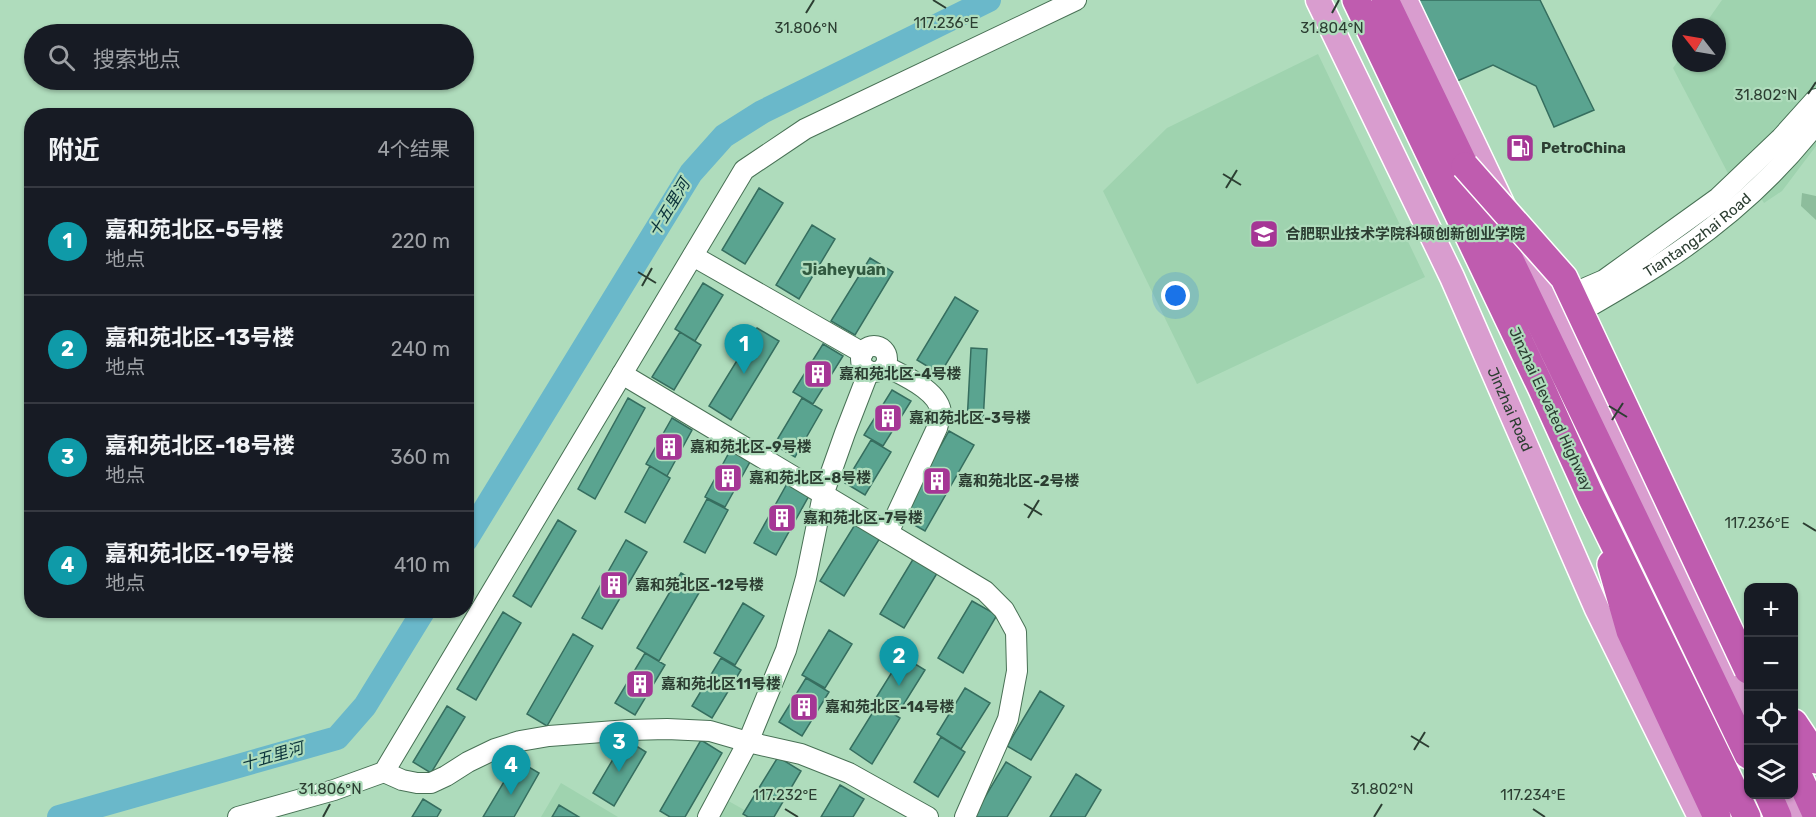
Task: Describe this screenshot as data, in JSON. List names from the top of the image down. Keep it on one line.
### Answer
{"streets":{"highway":["Jinzhai Elevated Highway"],"main road":["Jinzhai Road"],"street":["Tiantangzhai Road"]},"districts":["Jiaheyuan"],"water":["十五里河"],"places":{"fuel station":["PetroChina"],"school or university":["合肥职业技术学院科硕创新创业学院"],"building":["嘉和苑北区-4号楼","嘉和苑北区-3号楼","嘉和苑北区-9号楼","嘉和苑北区-8号楼","嘉和苑北区-2号楼","嘉和苑北区-7号楼","嘉和苑北区-12号楼","嘉和苑北区11号楼","嘉和苑北区-14号楼"]},"north":"top left","page":{"search":"搜索地点","heading":["附近","4个结果"],"list":[{"mark":"1","name":"嘉和苑北区-5号楼","note":"地点","value":"220 m"},{"mark":"2","name":"嘉和苑北区-13号楼","note":"地点","value":"240 m"},{"mark":"3","name":"嘉和苑北区-18号楼","note":"地点","value":"360 m"},{"mark":"4","name":"嘉和苑北区-19号楼","note":"地点","value":"410 m"}],"pins":["1","2","3","4"],"map_buttons":["+","−"]},"coordinates":["117.236°E","31.806°N","31.804°N","31.802°N","117.232°E","117.234°E"]}
